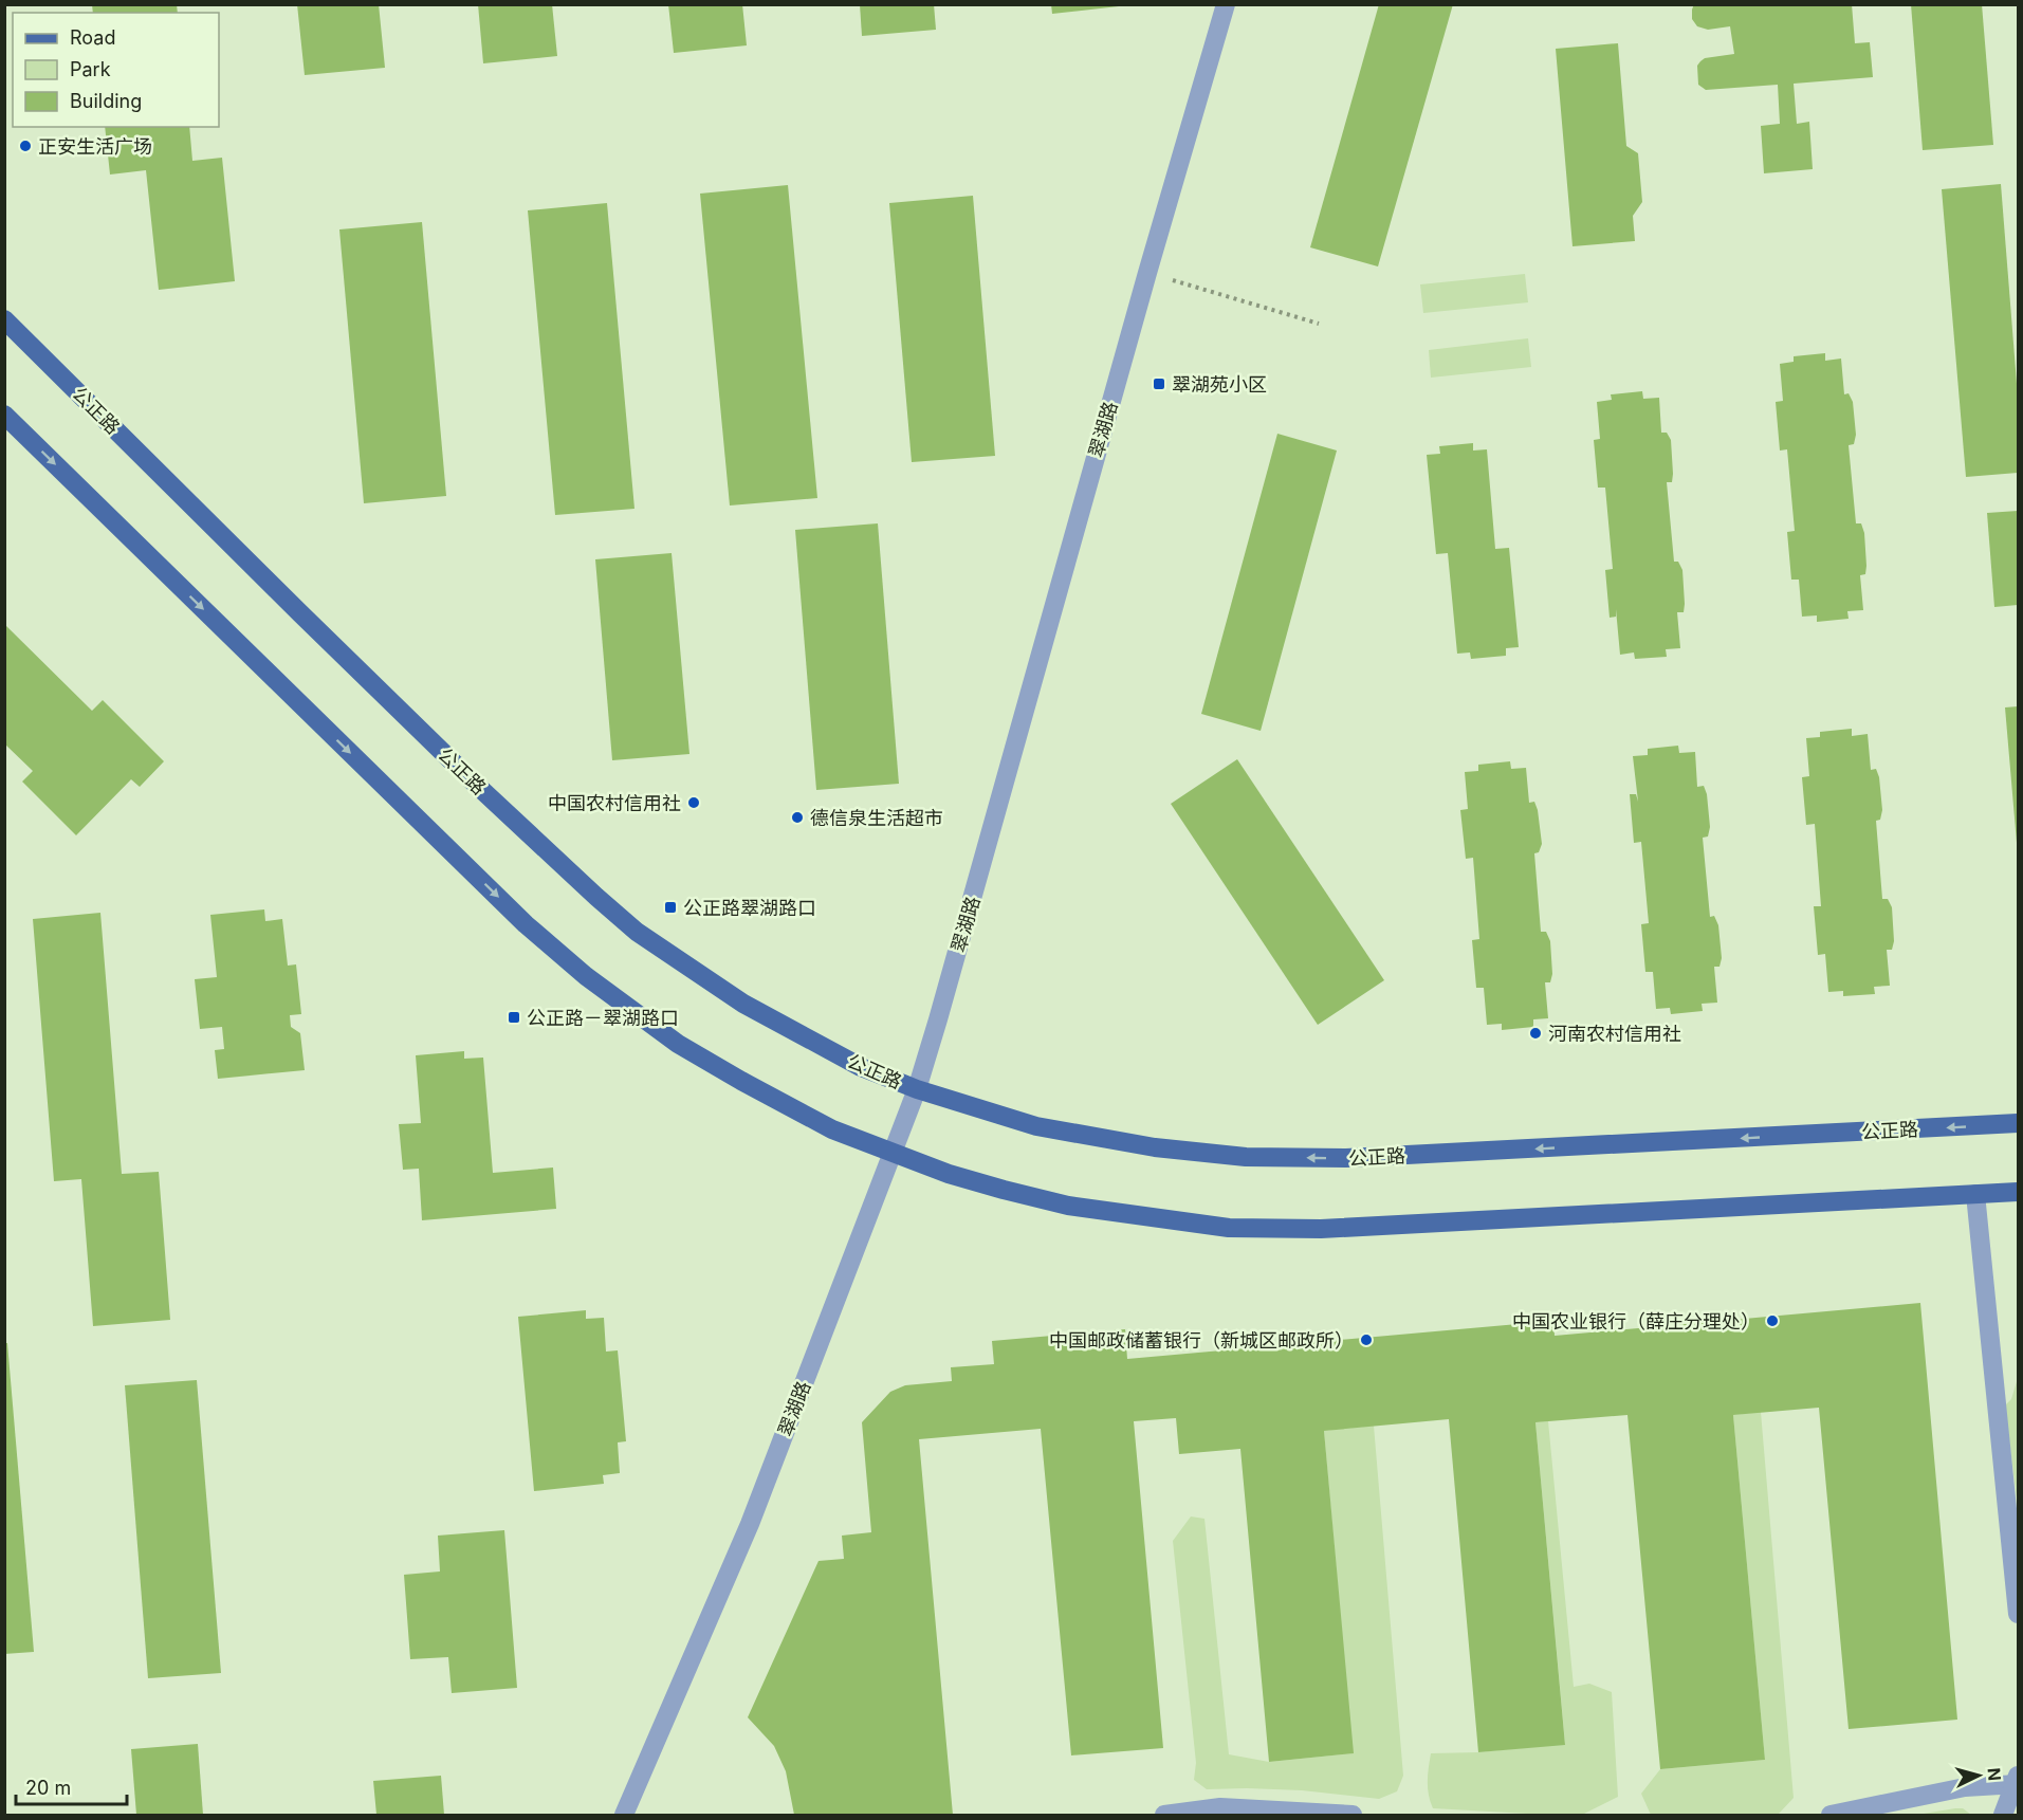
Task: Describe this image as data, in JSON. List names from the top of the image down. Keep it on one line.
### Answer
{"streets":{"main road":["公正路"],"street":["翠湖路"]},"crossings":[["公正路","翠湖路"]],"places":{"other":["正安生活广场","中国农村信用社","德信泉生活超市","河南农村信用社","中国农业银行（薛庄分理处）","中国邮政储蓄银行（新城区邮政所）"],"transit":["翠湖苑小区","公正路翠湖路口","公正路－翠湖路口"]},"legend":["Road","Park","Building"],"scale_bar":"20 m","north":"right"}
